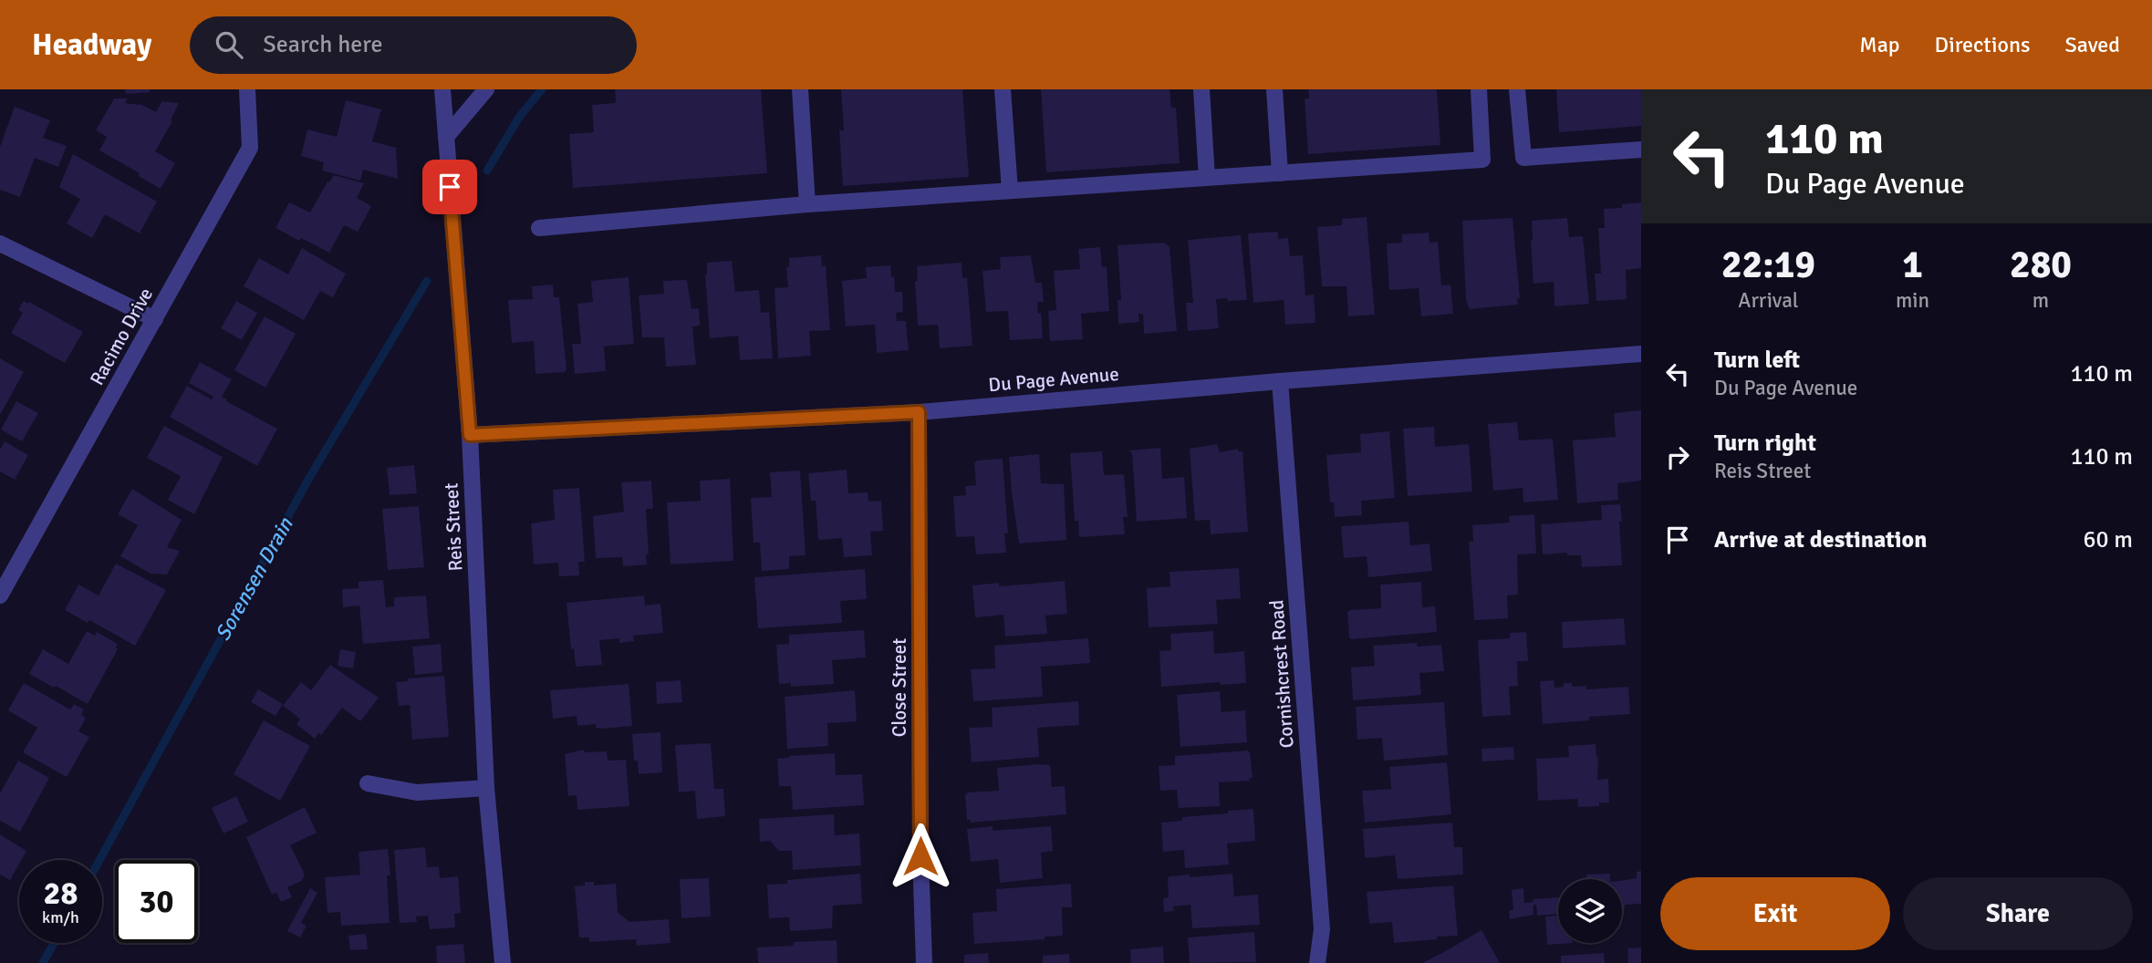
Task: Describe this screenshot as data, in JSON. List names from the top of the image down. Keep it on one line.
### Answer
{"streets":{"street":["Racimo Drive","Du Page Avenue","Reis Street","Cornishcrest Road","Close Street"]},"crossings":[["Du Page Avenue","Reis Street"],["Du Page Avenue","Cornishcrest Road"],["Du Page Avenue","Close Street"]],"water":["Sorensen Drain"],"page":{"header":"Headway","search":"Search here","nav":["Map","Directions","Saved"],"turn":["110 m","Du Page Avenue"],"eta":["22:19","Arrival","1","min","280","m"],"list":[{"name":"Turn left","note":"Du Page Avenue","value":"110 m"},{"name":"Turn right","note":"Reis Street","value":"110 m"},{"name":"Arrive at destination","value":"60 m"}],"speed":"28 km/h","limit":"30","buttons":["Exit","Share"]}}
